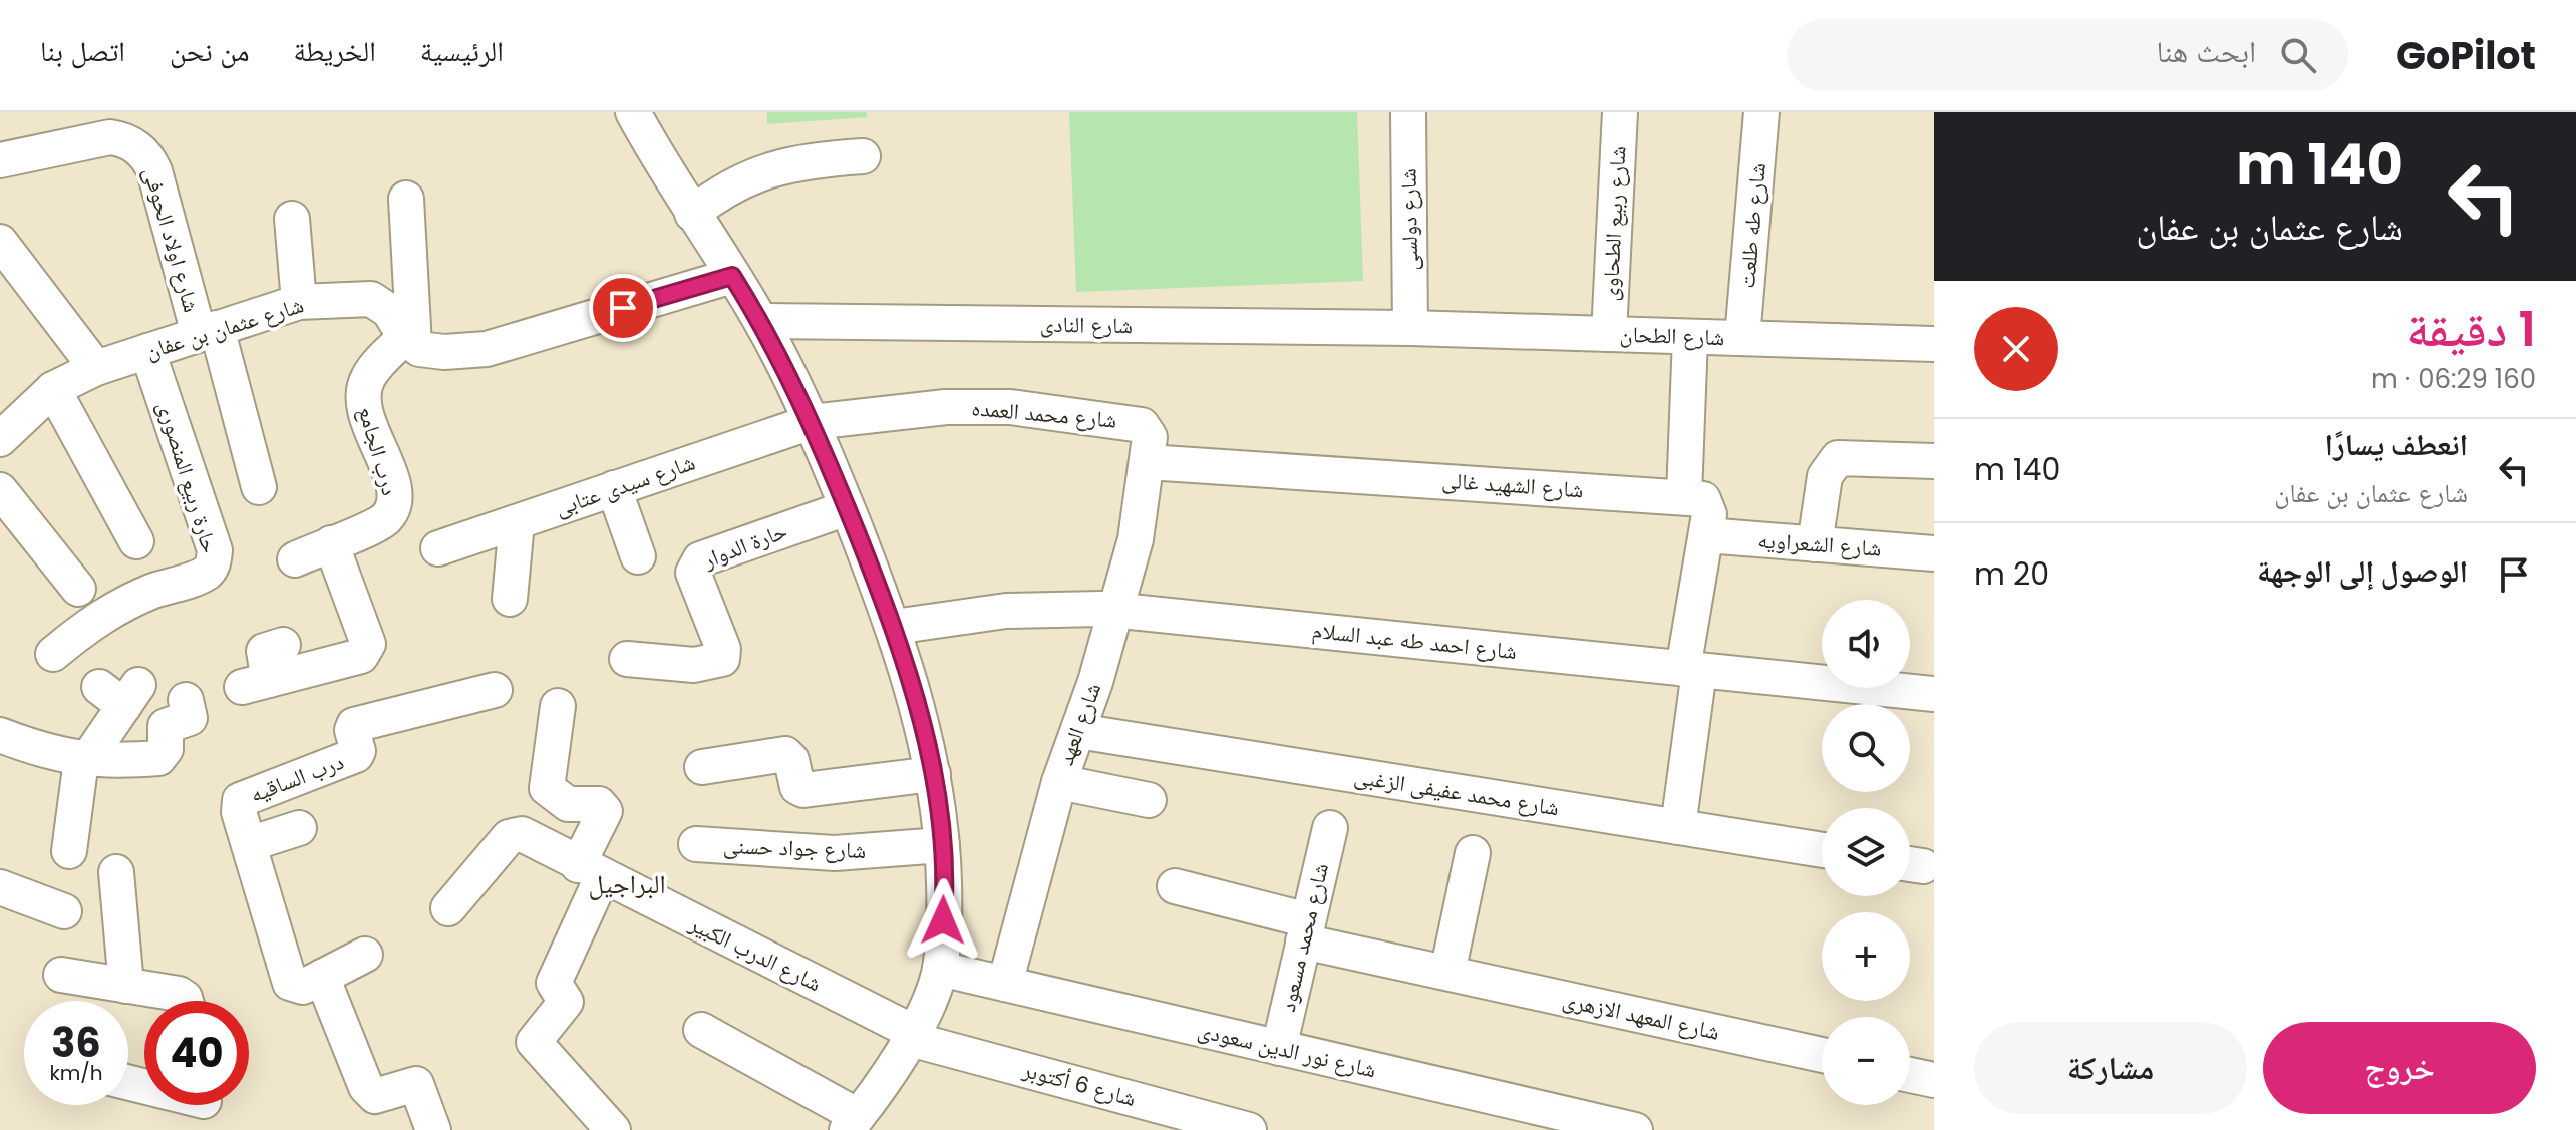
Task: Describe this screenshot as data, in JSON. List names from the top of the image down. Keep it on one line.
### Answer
{"streets":{"street":["شارع دولسى","شارع ربيع الطحاوى","شارع طه طلعت","شارع اولاد الحوفى","شارع النادى","شارع عثمان بن عفان","شارع الطحان","شارع محمد العمده","درب الجامع","حارة ربيع المنصورى","شارع سيدى عتابى","شارع الشهيد غالى","شارع الشعراويه","حارة الدوار","شارع احمد طه عبد السلام","شارع العهد","درب الساقيه","شارع محمد عفيفى الزغبى","شارع جواد حسنى","شارع محمد مسعود","شارع الدرب الكبير","شارع المعهد الازهرى","شارع نور الدين سعودى","شارع 6 أكتوبر"]},"crossings":[["شارع دولسى","شارع النادى"],["شارع دولسى","شارع الطحان"],["شارع ربيع الطحاوى","شارع الطحان"],["شارع طه طلعت","شارع الطحان"],["شارع اولاد الحوفى","شارع عثمان بن عفان"],["شارع النادى","شارع الطحان"],["شارع عثمان بن عفان","درب الجامع"],["شارع عثمان بن عفان","حارة ربيع المنصورى"],["شارع محمد العمده","شارع سيدى عتابى"],["شارع محمد العمده","شارع الشهيد غالى"],["شارع محمد العمده","شارع العهد"],["شارع الشهيد غالى","شارع العهد"],["شارع احمد طه عبد السلام","شارع العهد"],["شارع العهد","شارع محمد عفيفى الزغبى"],["شارع العهد","شارع نور الدين سعودى"],["شارع محمد مسعود","شارع المعهد الازهرى"],["شارع محمد مسعود","شارع نور الدين سعودى"],["شارع الدرب الكبير","شارع 6 أكتوبر"]],"districts":["البراجيل"],"page":{"header":"GoPilot","search":"ابحث هنا","nav":["الرئيسية","الخريطة","من نحن","اتصل بنا"],"turn":["140 m","شارع عثمان بن عفان"],"heading":["1 دقيقة","160 m · 06:29"],"list":[{"name":"انعطف يسارًا","note":"شارع عثمان بن عفان","value":"140 m"},{"name":"الوصول إلى الوجهة","value":"20 m"}],"map_buttons":["+","−"],"speed":"36 km/h","limit":"40","buttons":["خروج","مشاركة"]}}
